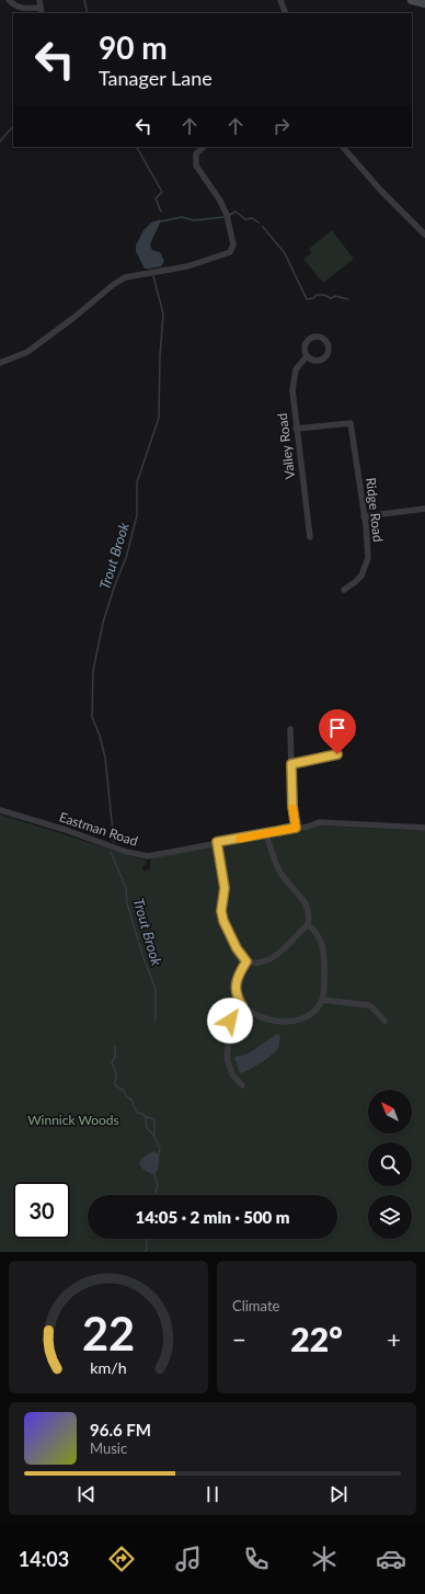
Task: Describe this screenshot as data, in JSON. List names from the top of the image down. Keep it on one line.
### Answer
{"streets":{"street":["Valley Road","Ridge Road","Eastman Road"]},"crossings":[["Valley Road","Ridge Road"]],"water":["Trout Brook"],"parks":["Winnick Woods"],"north":"top left","page":{"turn":["90 m","Tanager Lane"],"limit":"30","trip":"14:05 · 2 min · 500 m","tile":"Climate","heat":["−","22°","+"],"song":["96.6 FM","Music"],"tabs":"14:03","gauge":["22","km/h"]}}
